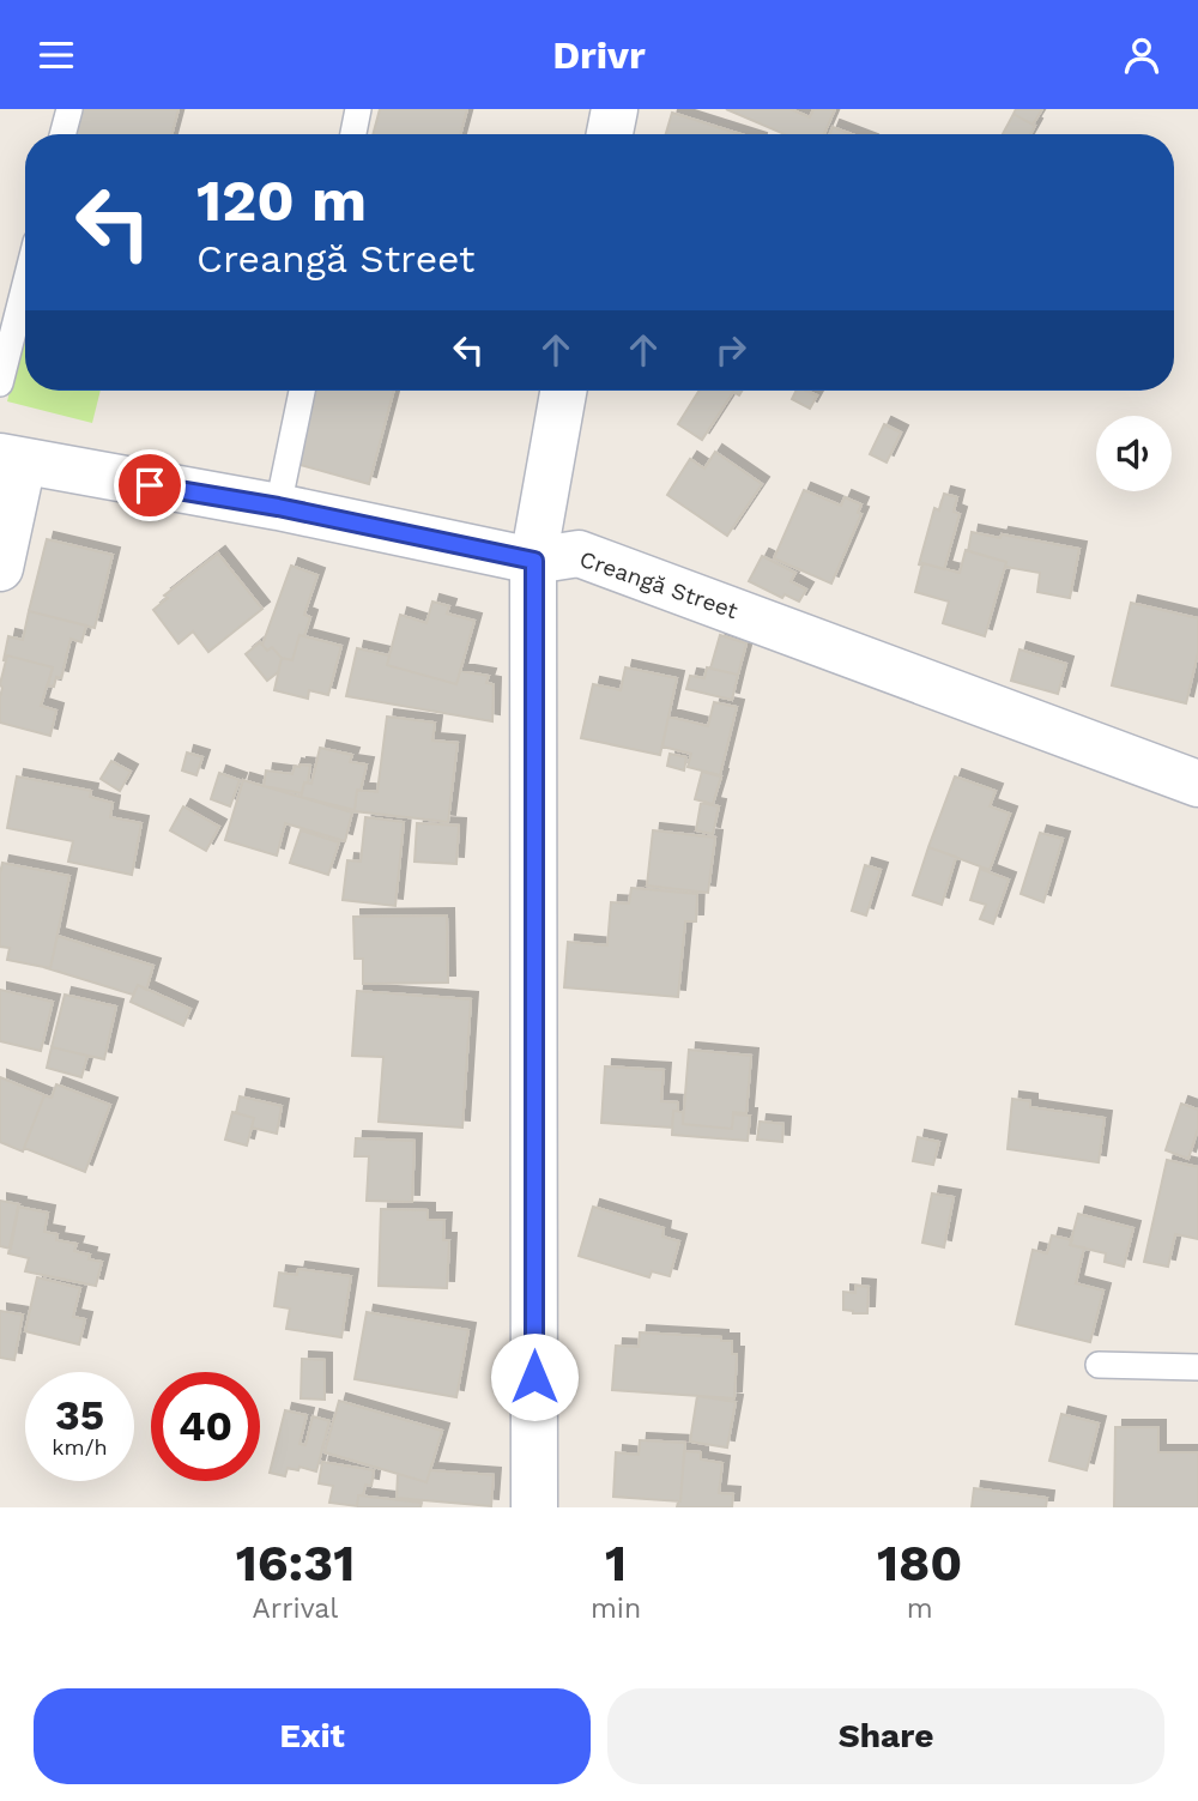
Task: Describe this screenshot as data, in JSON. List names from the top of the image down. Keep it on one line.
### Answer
{"streets":{"street":["Creangă Street"]},"page":{"header":"Drivr","turn":["120 m","Creangă Street"],"speed":"35 km/h","limit":"40","eta":["16:31","Arrival","1","min","180","m"],"buttons":["Exit","Share"]}}
